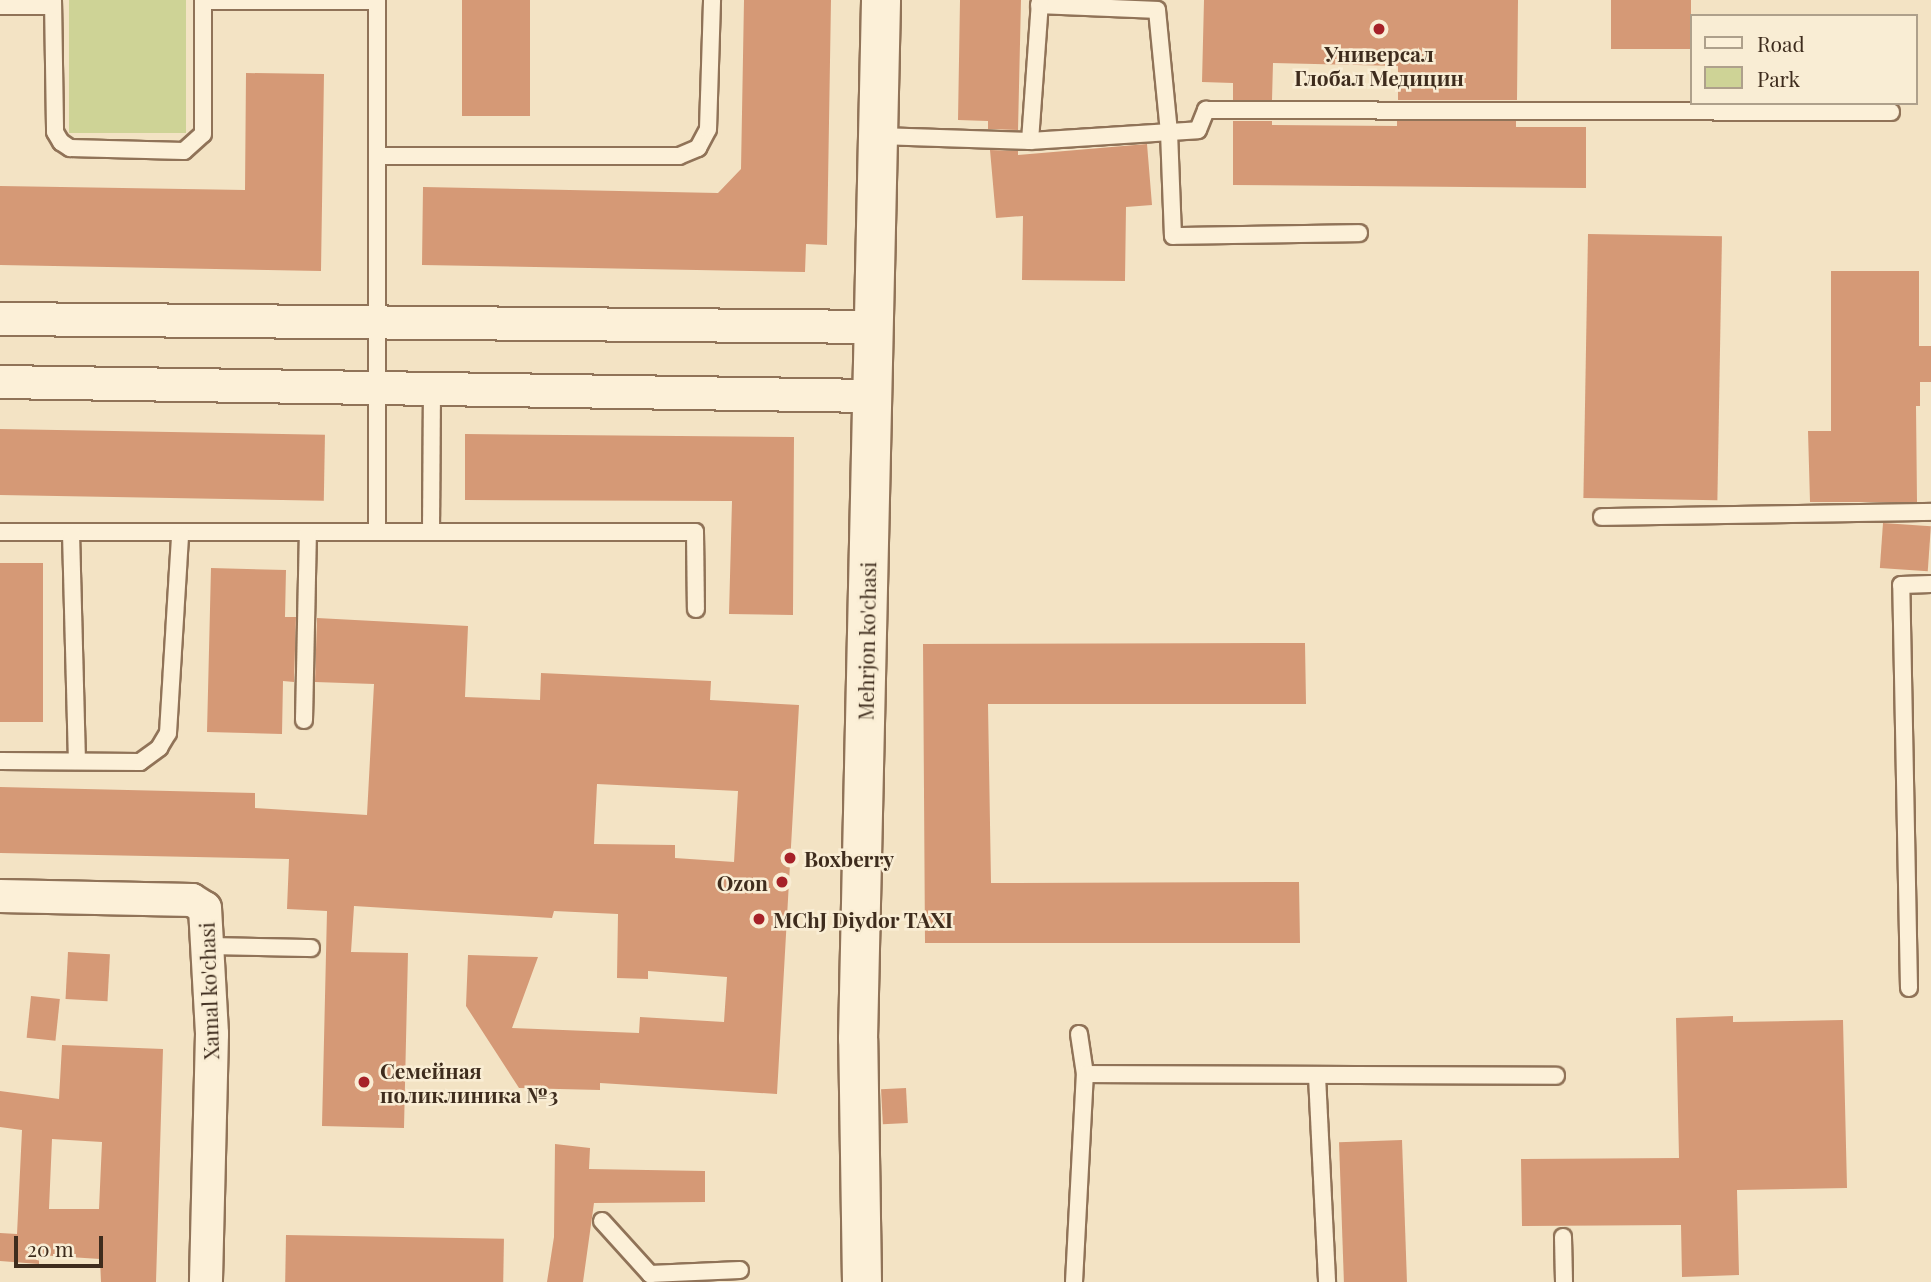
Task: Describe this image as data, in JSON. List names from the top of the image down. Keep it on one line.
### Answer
{"streets":{"street":["Mehrjon ko'chasi","Xamal ko'chasi"]},"places":["Универсал Глобал Медицин","Boxberry","Ozon","MChJ Diydor TAXI","Семейная поликлиника №3"],"legend":["Road","Park"],"scale_bar":"20 m"}
